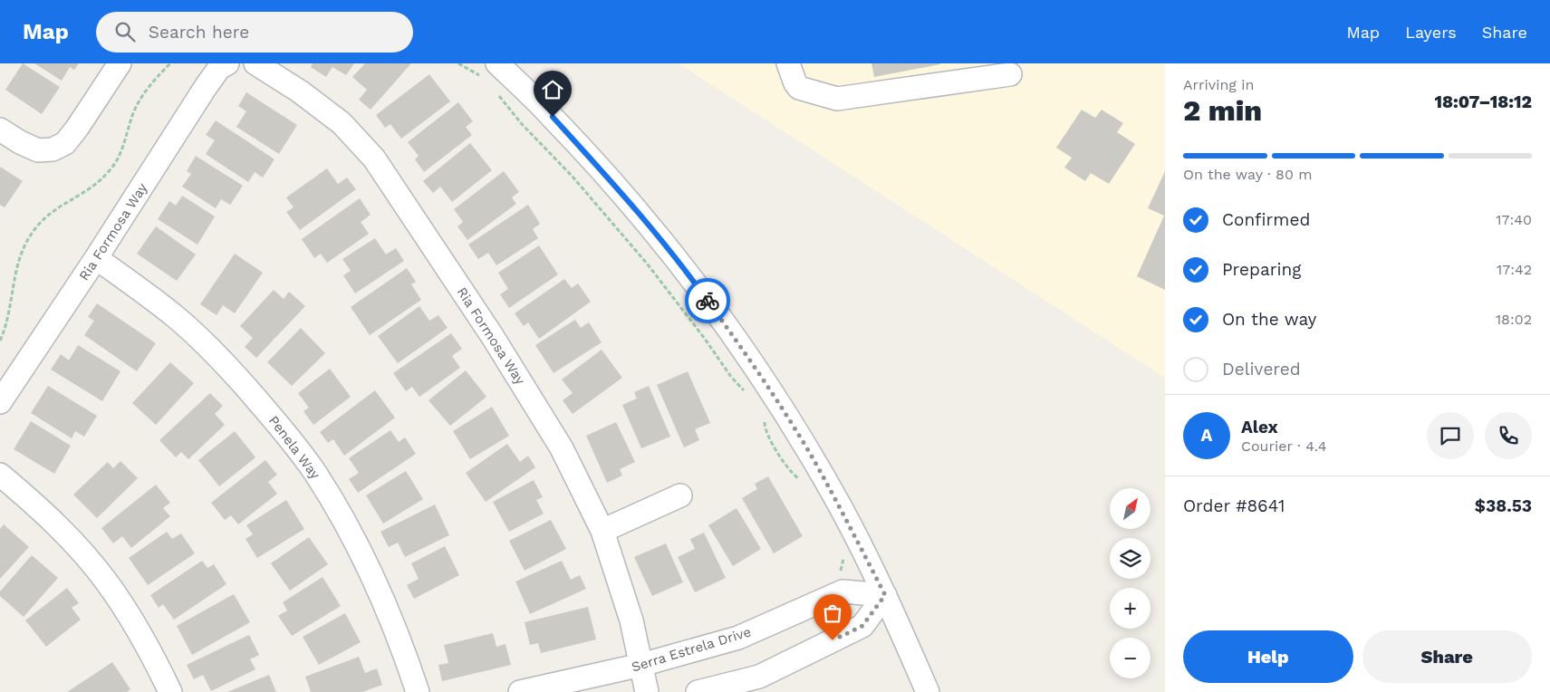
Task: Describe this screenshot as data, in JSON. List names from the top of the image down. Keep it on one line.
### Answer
{"streets":{"street":["Ria Formosa Way","Penela Way","Serra Estrela Drive"]},"crossings":[["Ria Formosa Way","Penela Way"],["Ria Formosa Way","Serra Estrela Drive"]],"north":"top right","page":{"header":"Map","search":"Search here","nav":["Map","Layers","Share"],"heading":["2 min","Arriving in","18:07–18:12"],"panel":["Alex","Courier · 4.4","Order #8641","$38.53"],"bar":"On the way · 80 m","list":[["Confirmed","17:40"],["Preparing","17:42"],["On the way","18:02"],"Delivered"],"round":"A","map_buttons":["+","−"],"buttons":["Help","Share"]}}
